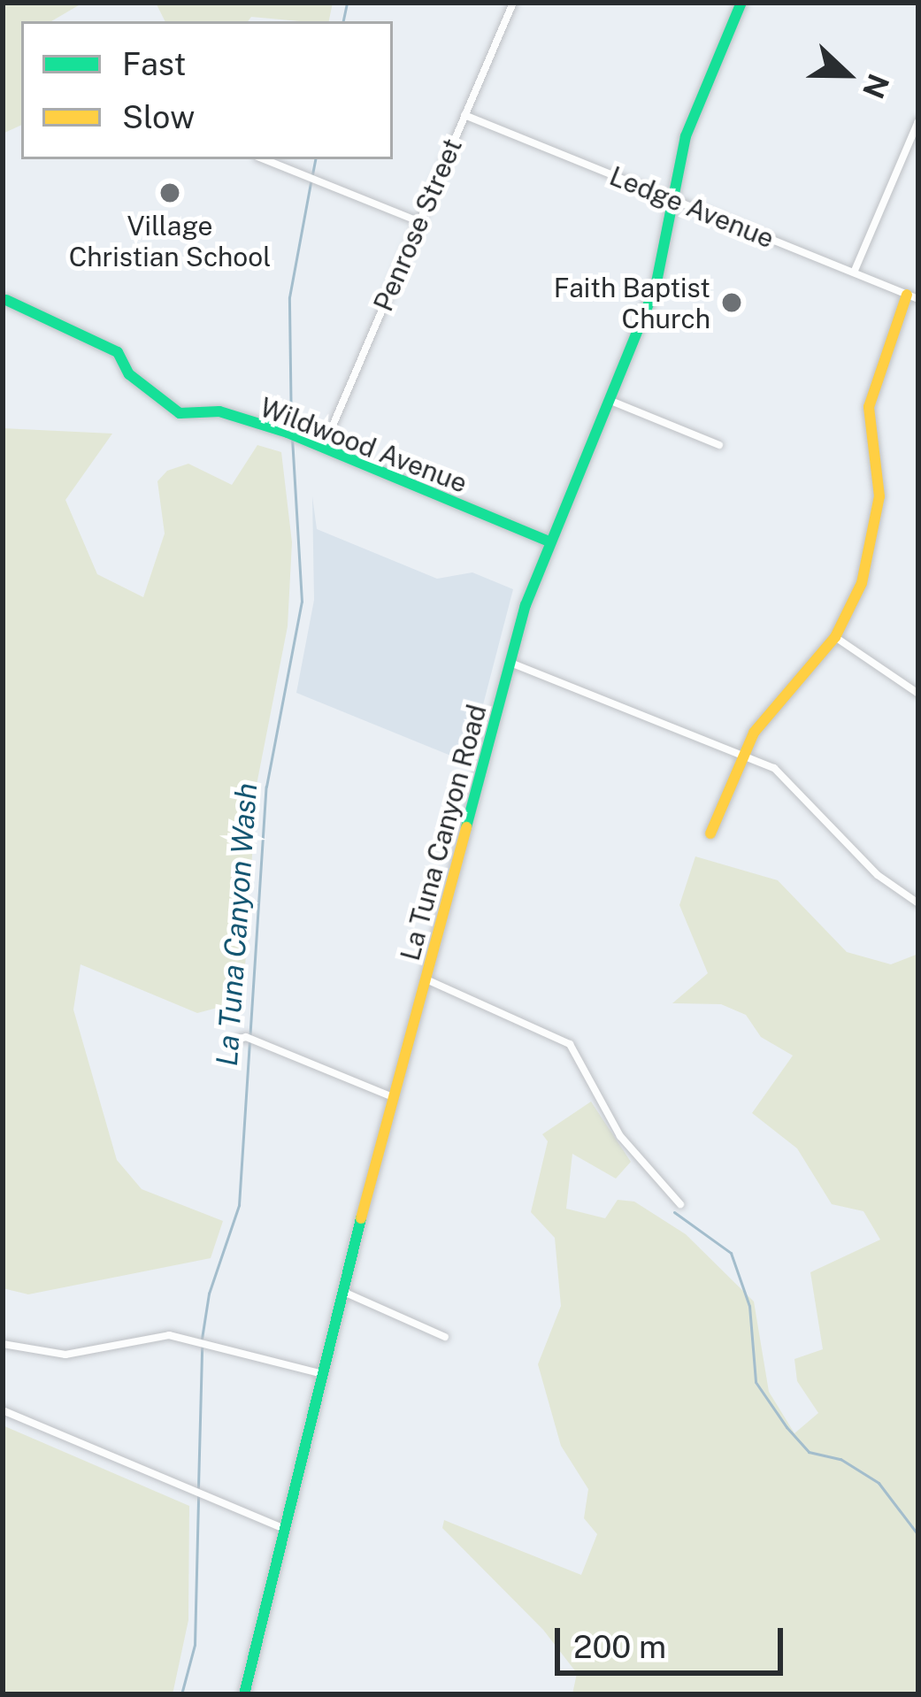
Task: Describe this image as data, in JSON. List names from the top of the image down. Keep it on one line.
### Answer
{"streets":{"main road":["Wildwood Avenue","La Tuna Canyon Road"],"street":["Ledge Avenue","Penrose Street"]},"crossings":[["Ledge Avenue","Penrose Street"],["Ledge Avenue","La Tuna Canyon Road"],["Penrose Street","Wildwood Avenue"],["Wildwood Avenue","La Tuna Canyon Road"]],"water":["La Tuna Canyon Wash"],"places":["Village Christian School","Faith Baptist Church"],"legend":["Fast","Slow"],"scale_bar":"200 m","north":"right"}
